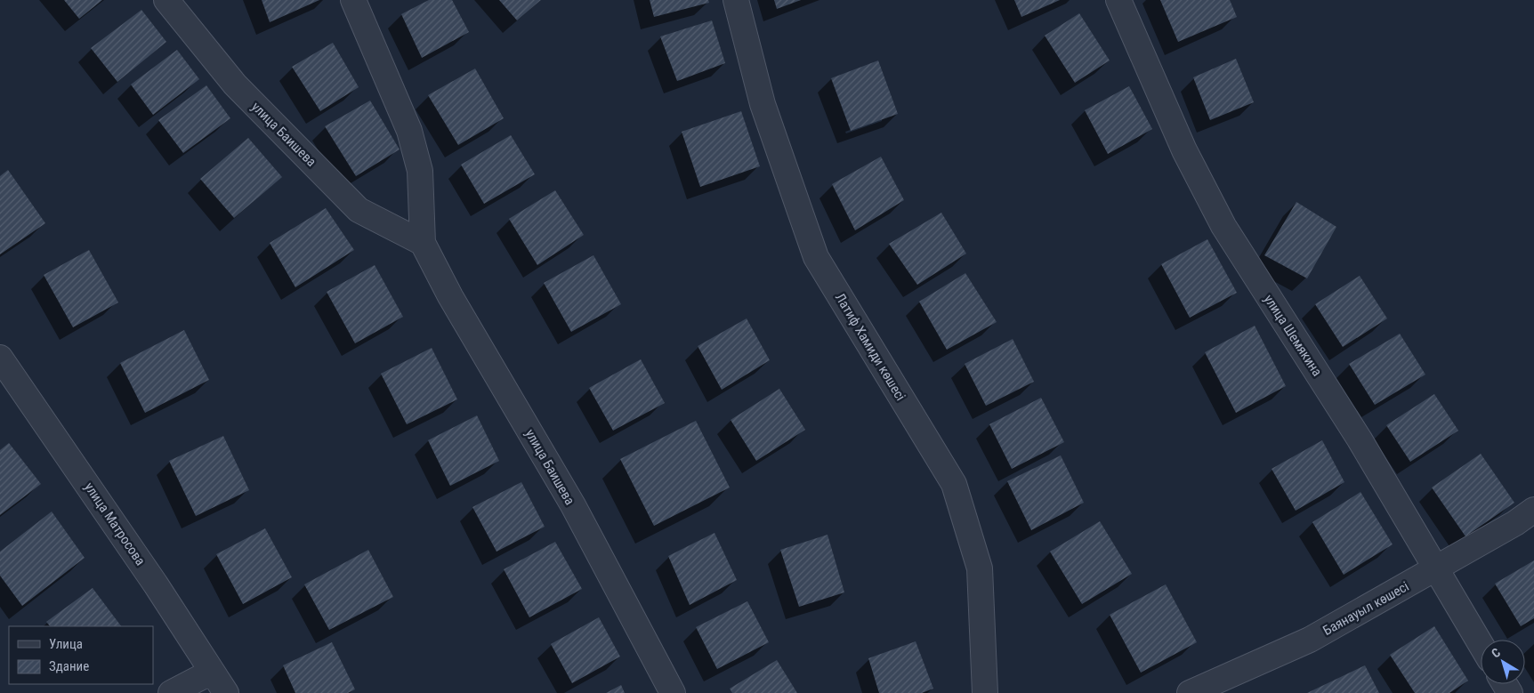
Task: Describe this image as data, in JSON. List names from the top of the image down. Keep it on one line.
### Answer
{"streets":{"street":["улица Баишева","улица Шемякина","Латиф Хамиди көшесі","улица Матросова","Баянауыл көшесі"]},"crossings":[["улица Шемякина","Баянауыл көшесі"]],"legend":["Улица","Здание"],"north":"top left"}
